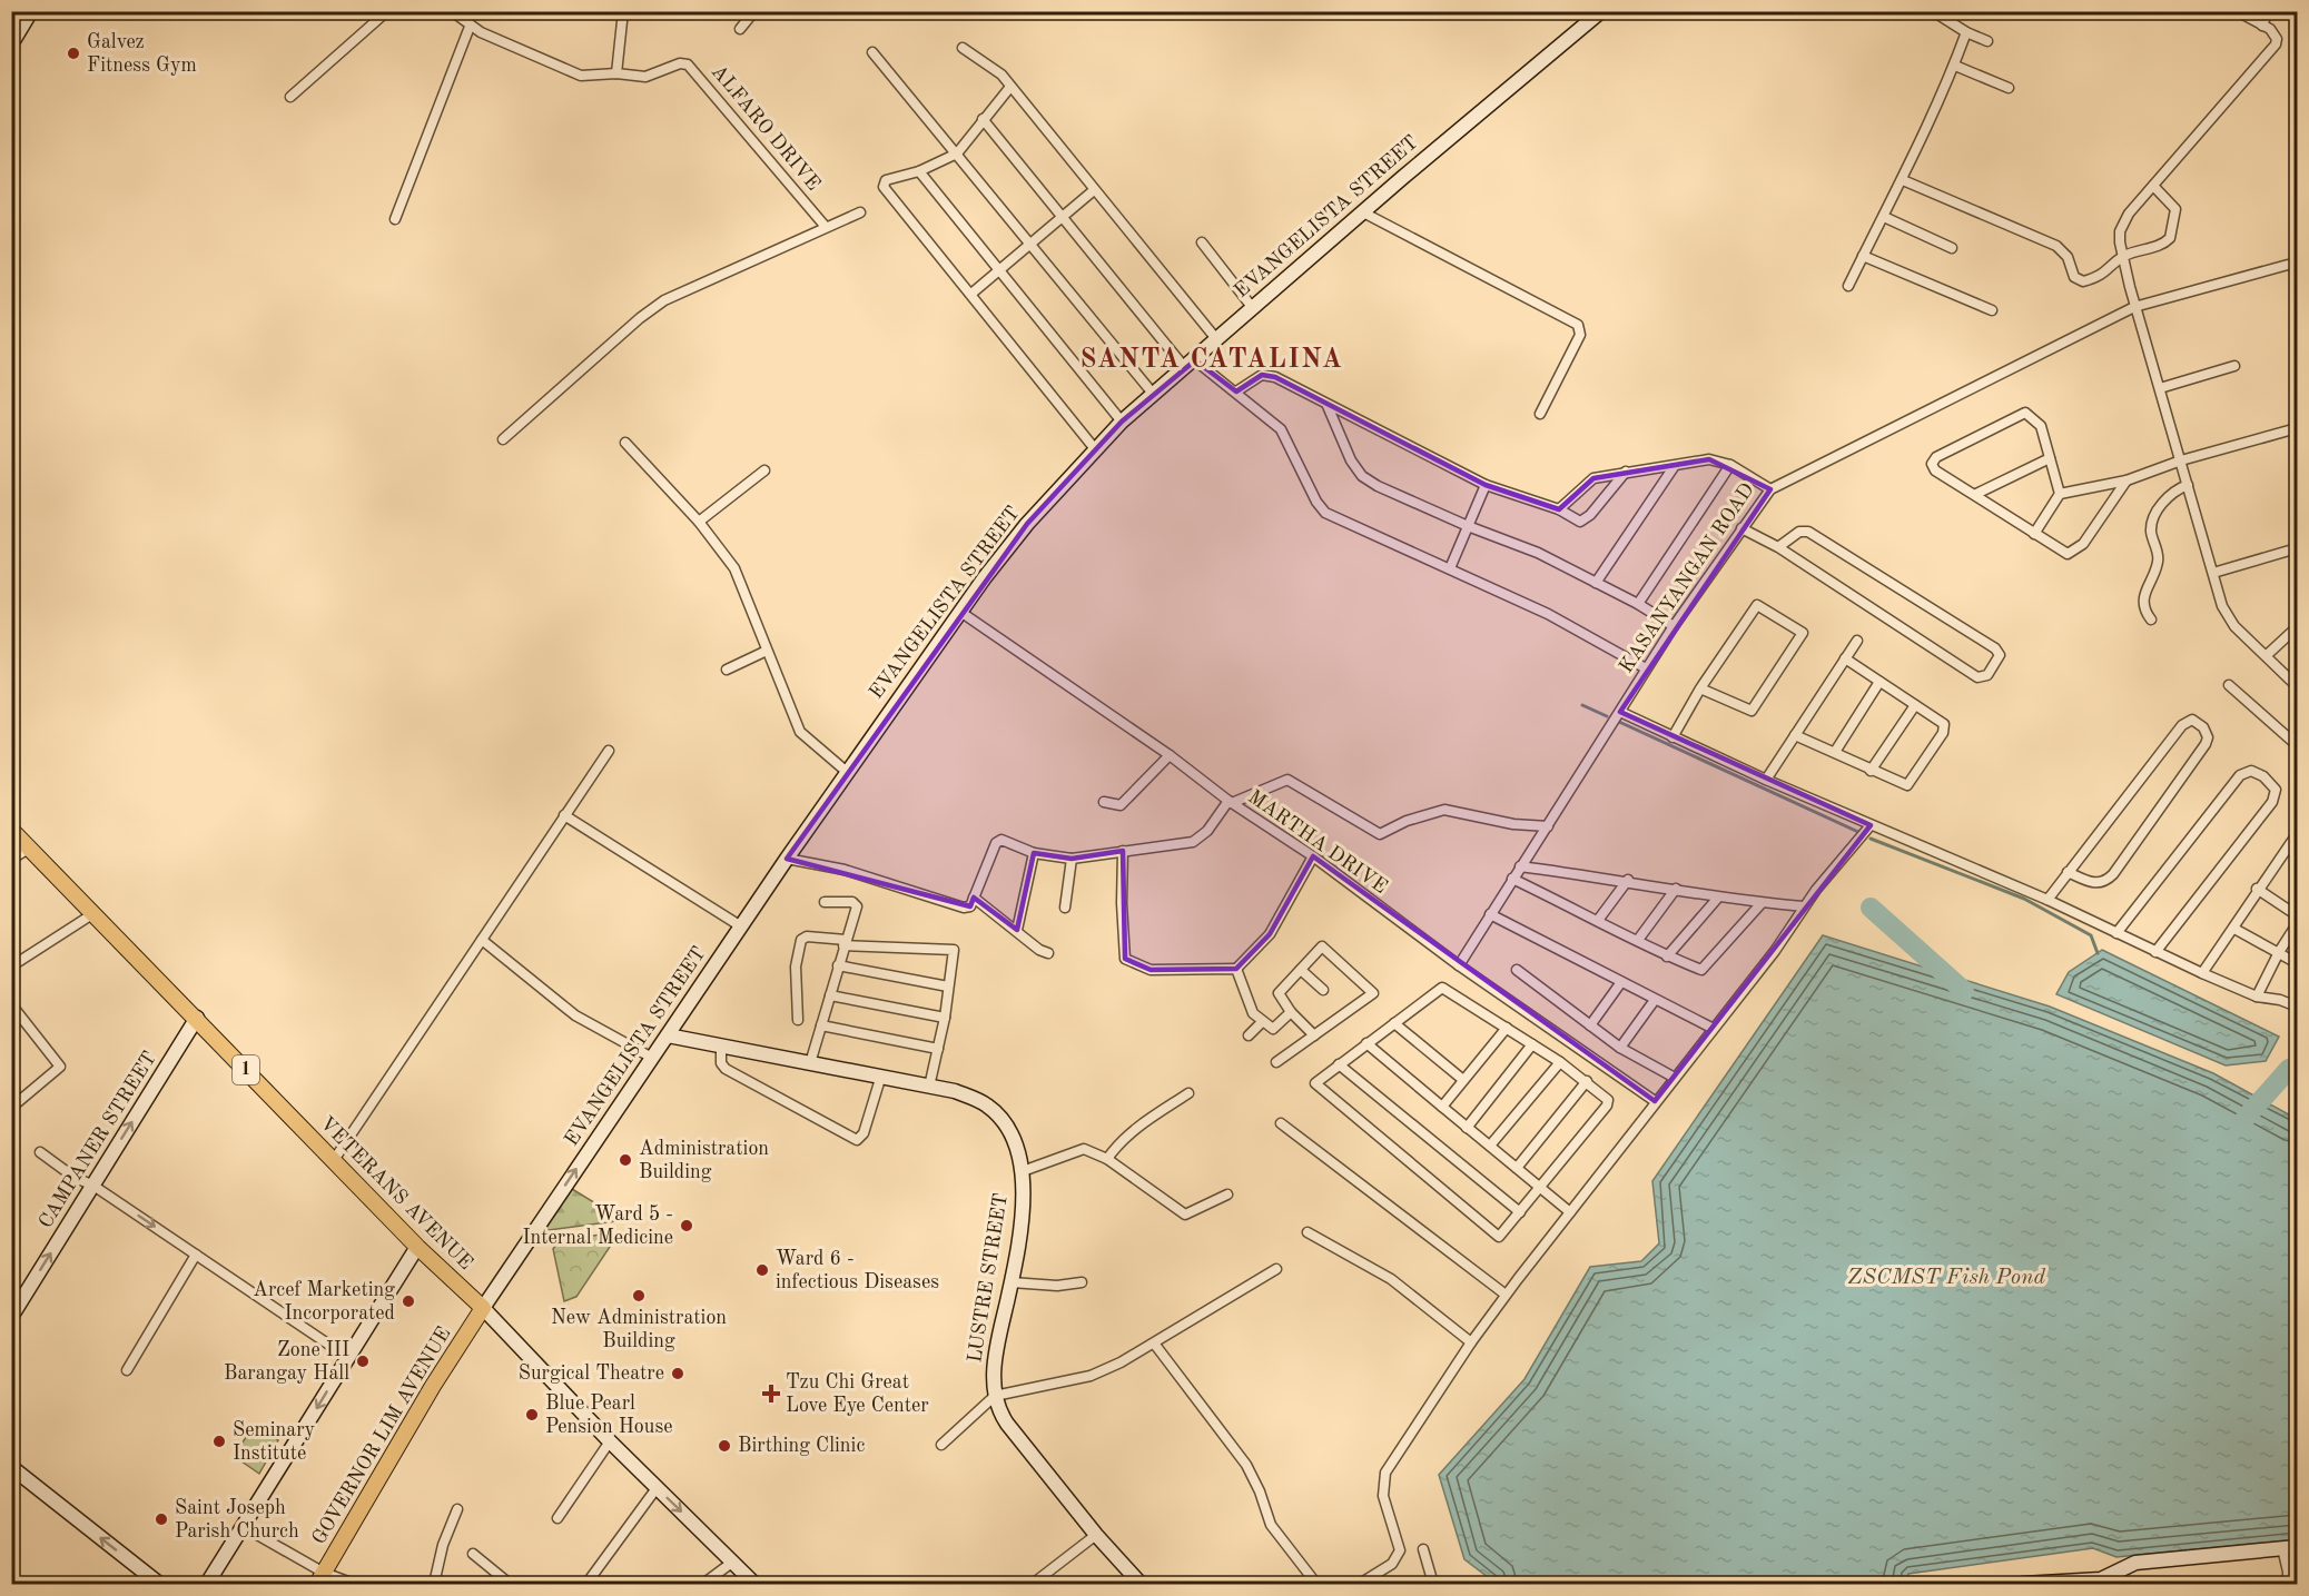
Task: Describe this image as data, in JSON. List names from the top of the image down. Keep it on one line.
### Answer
{"streets":{"main road":["EVANGELISTA STREET","1","CAMPANER STREET","VETERANS AVENUE","LUSTRE STREET","GOVERNOR LIM AVENUE"],"street":["ALFARO DRIVE","KASANYANGAN ROAD","MARTHA DRIVE"]},"crossings":[["EVANGELISTA STREET","MARTHA DRIVE"],["EVANGELISTA STREET","VETERANS AVENUE"],["EVANGELISTA STREET","LUSTRE STREET"],["EVANGELISTA STREET","GOVERNOR LIM AVENUE"],["KASANYANGAN ROAD","MARTHA DRIVE"],["CAMPANER STREET","VETERANS AVENUE"],["VETERANS AVENUE","GOVERNOR LIM AVENUE"]],"one_way":["CAMPANER STREET"],"districts":["SANTA CATALINA"],"water":["ZSCMST Fish Pond"],"places":{"other":["Galvez Fitness Gym","Administration Building","Ward 5 - Internal Medicine","Ward 6 - infectious Diseases","New Administration Building","Arcef Marketing Incorporated","Zone III Barangay Hall","Surgical Theatre","Blue Pearl Pension House","Seminary Institute","Birthing Clinic","Saint Joseph Parish Church"],"health":["Tzu Chi Great Love Eye Center"]}}
